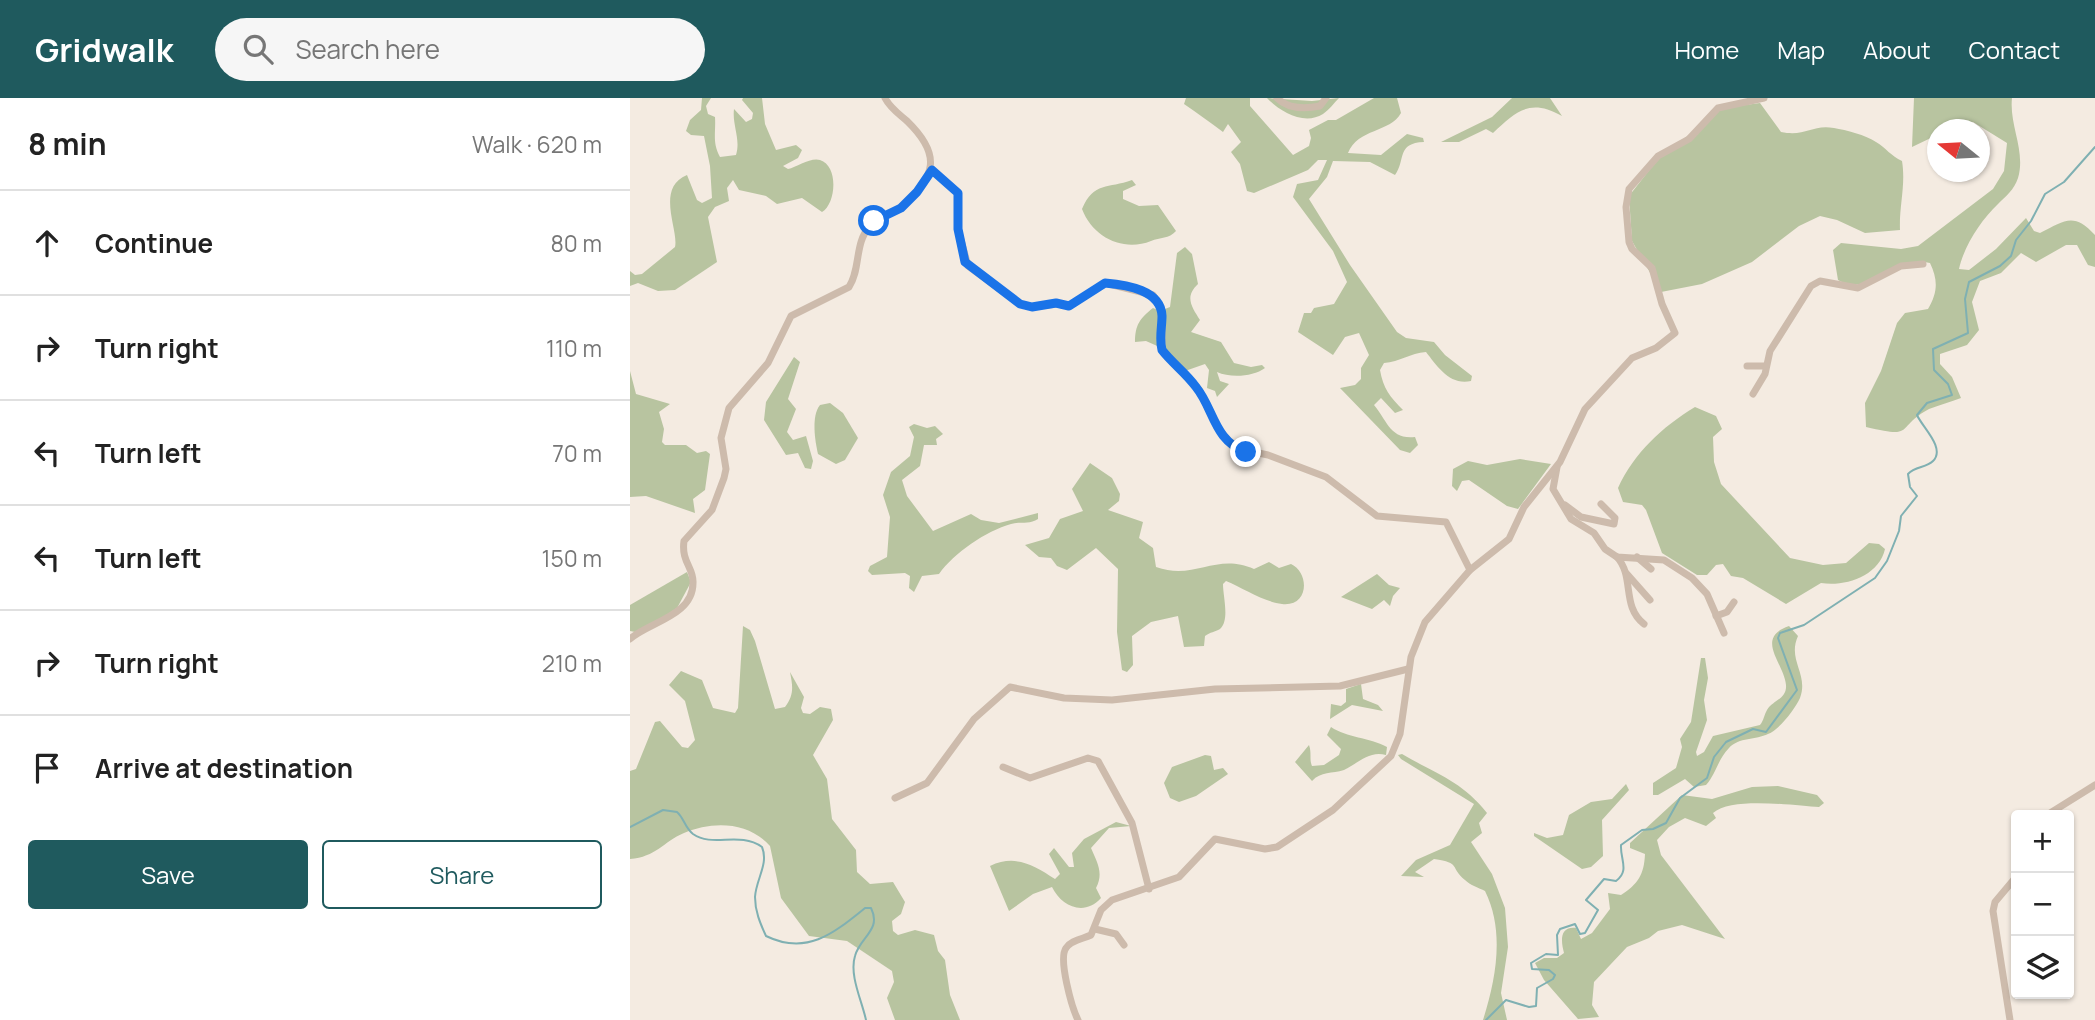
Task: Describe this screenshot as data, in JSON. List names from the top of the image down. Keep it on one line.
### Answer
{"north":"left","page":{"header":"Gridwalk","search":"Search here","nav":["Home","Map","About","Contact"],"heading":["8 min","Walk · 620 m"],"list":[["Continue","80 m"],["Turn right","110 m"],["Turn left","70 m"],["Turn left","150 m"],["Turn right","210 m"],"Arrive at destination"],"map_buttons":["+","−"],"buttons":["Save","Share"]}}
